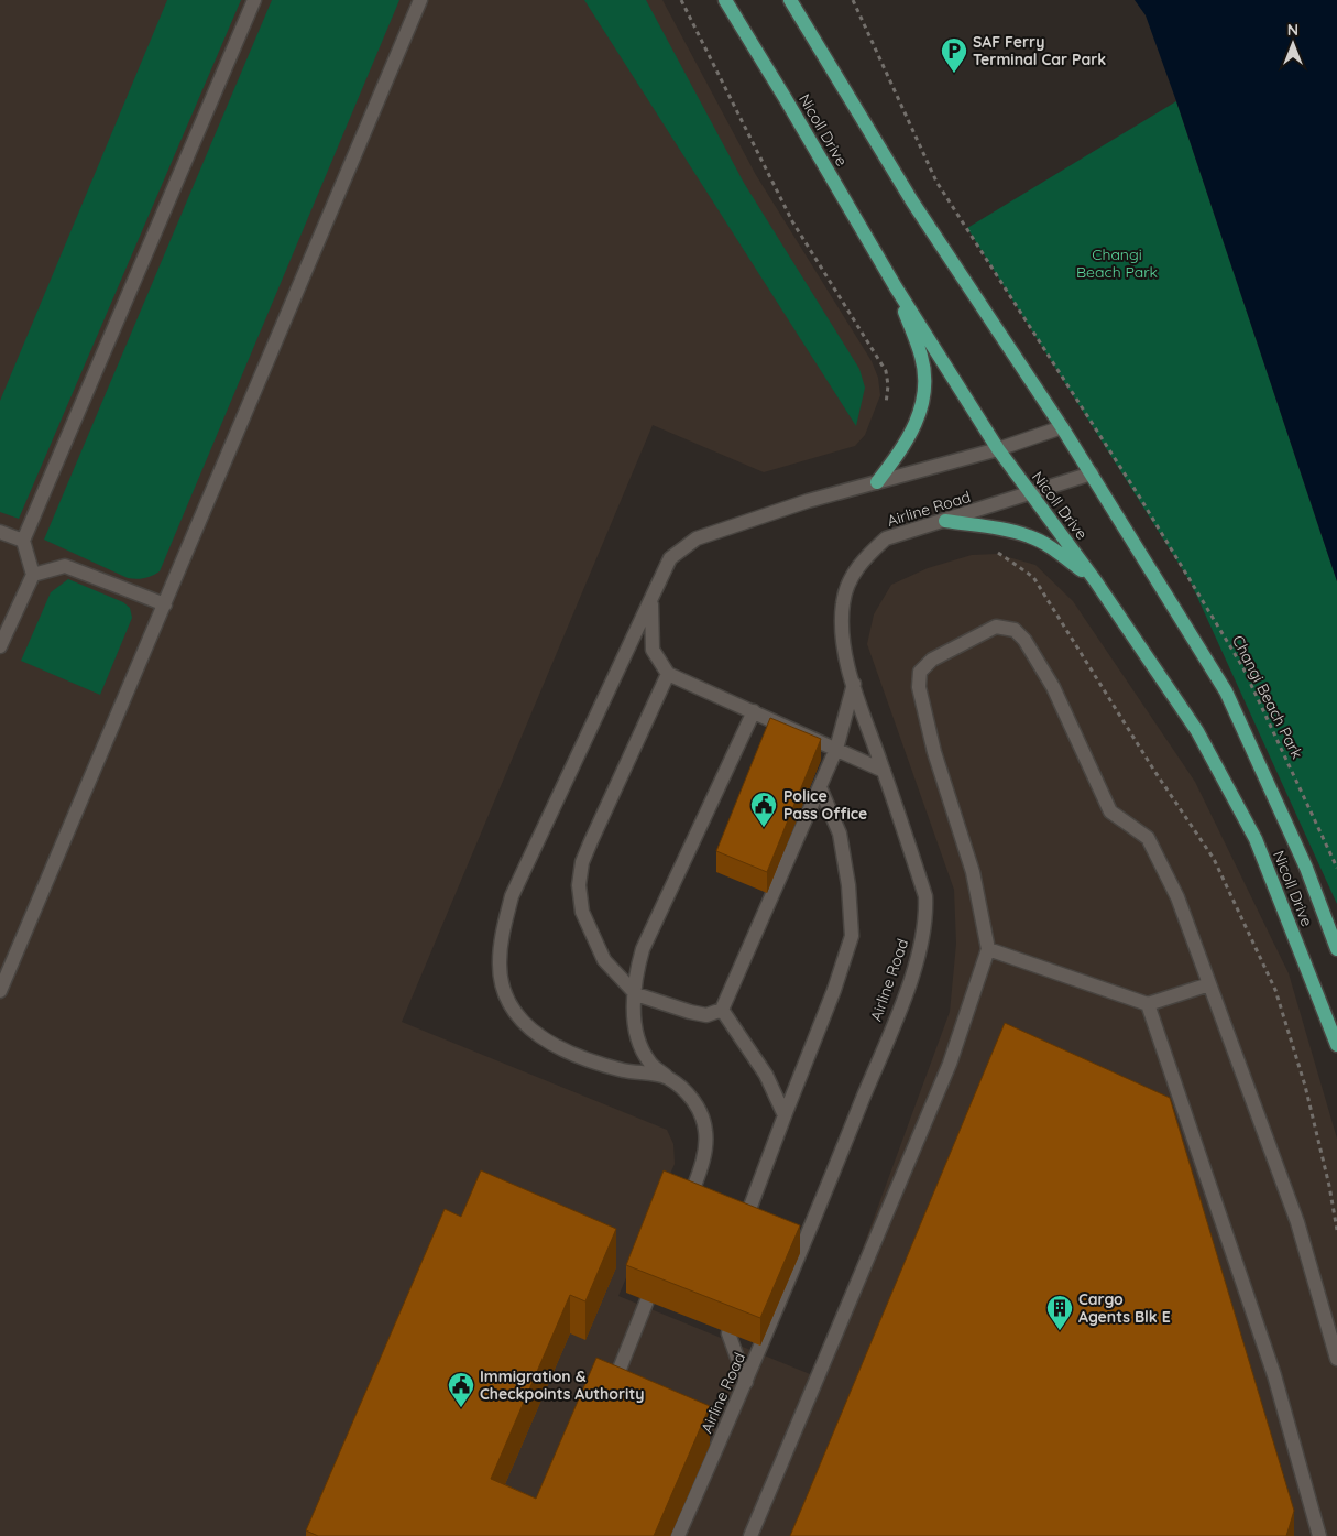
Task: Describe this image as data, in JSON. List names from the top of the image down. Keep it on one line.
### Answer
{"streets":{"main road":["Nicoll Drive"],"lane":["Airline Road"],"path":["Changi Beach Park"]},"crossings":[["Nicoll Drive","Airline Road"]],"parks":["Changi Beach Park"],"places":{"parking":["SAF Ferry Terminal Car Park"],"public building":["Police Pass Office","Immigration & Checkpoints Authority"],"building":["Cargo Agents Blk E"]},"north":"top"}
